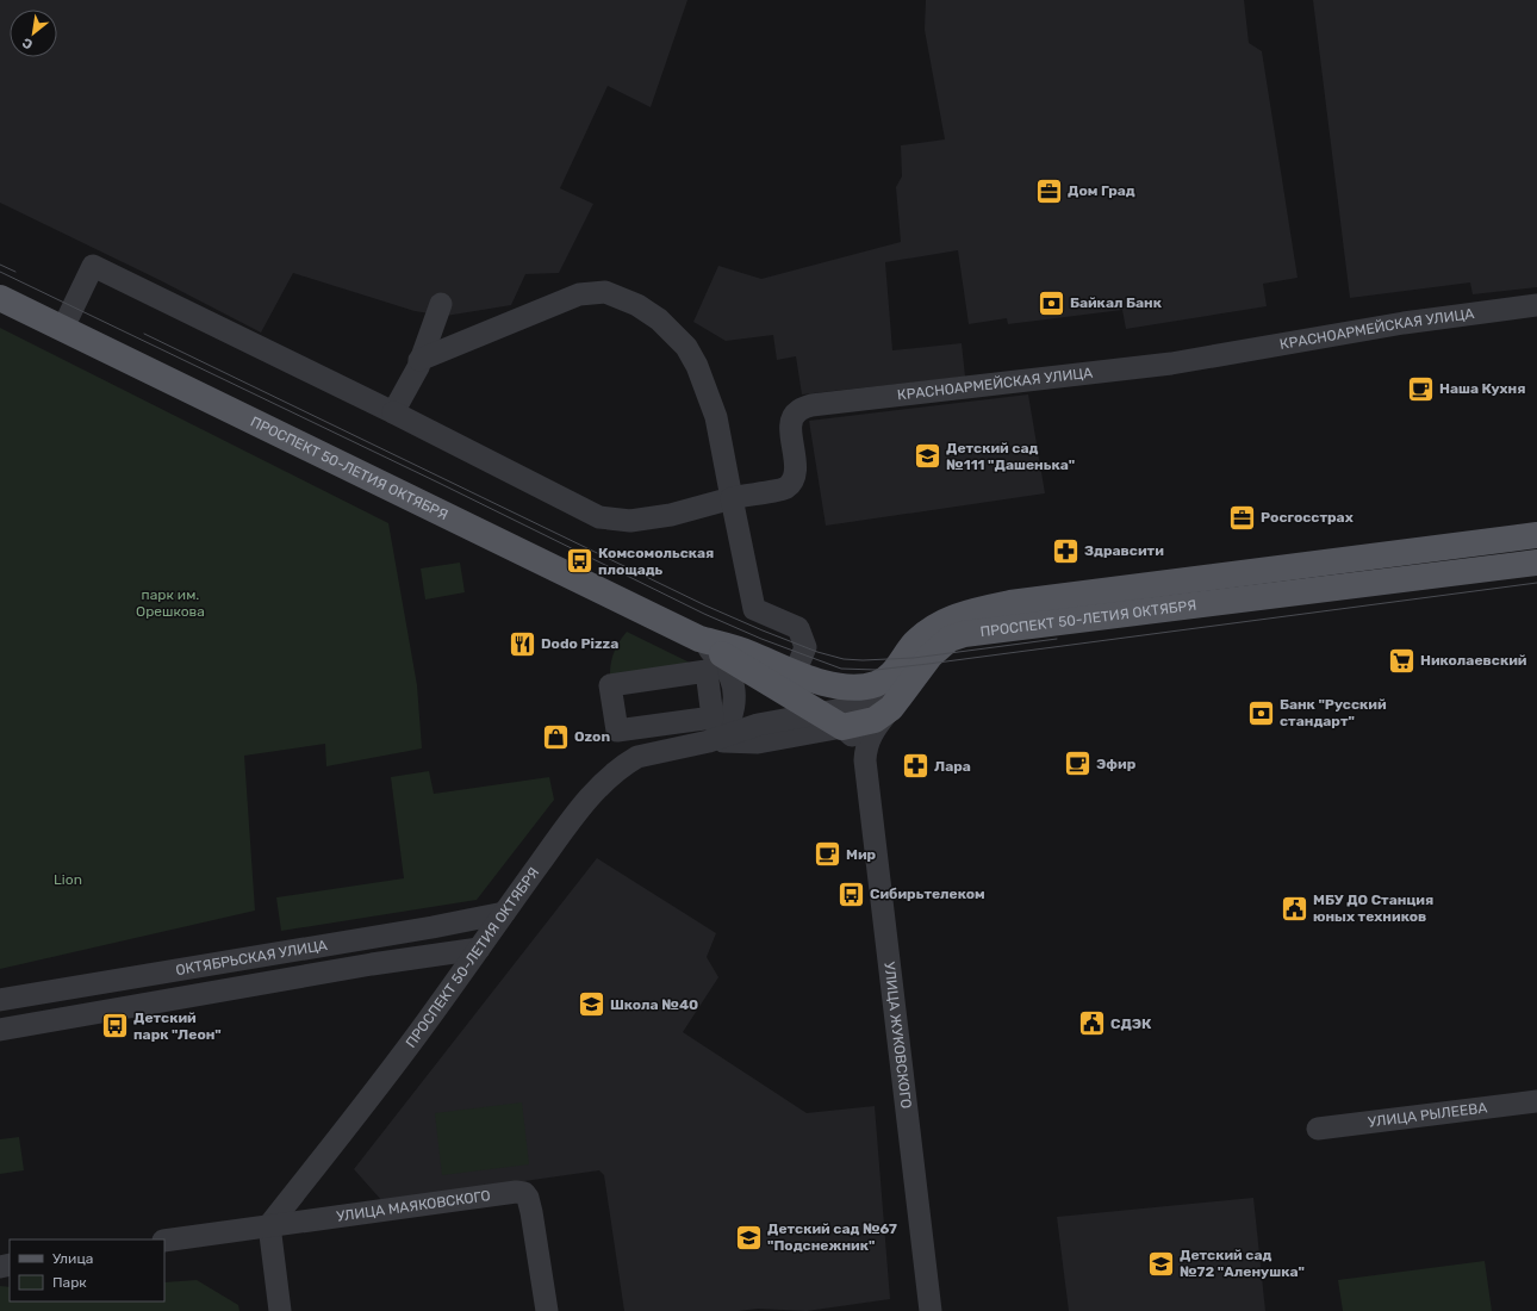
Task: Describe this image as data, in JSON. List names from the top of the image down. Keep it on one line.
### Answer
{"streets":{"main road":["ПРОСПЕКТ 50-ЛЕТИЯ ОКТЯБРЯ"],"street":["КРАСНОАРМЕЙСКАЯ УЛИЦА","ОКТЯБРЬСКАЯ УЛИЦА","УЛИЦА ЖУКОВСКОГО","УЛИЦА РЫЛЕЕВА","УЛИЦА МАЯКОВСКОГО"]},"crossings":[["ПРОСПЕКТ 50-ЛЕТИЯ ОКТЯБРЯ","ОКТЯБРЬСКАЯ УЛИЦА"],["ПРОСПЕКТ 50-ЛЕТИЯ ОКТЯБРЯ","УЛИЦА МАЯКОВСКОГО"]],"parks":["парк им. Орешкова","Lion"],"places":{"office":["Дом Град","Росгосстрах"],"bank":["Байкал Банк","Банк \"Русский стандарт\""],"cafe":["Наша Кухня","Эфир","Мир"],"school or university":["Детский сад №111 \"Дашенька\"","Школа №40","Детский сад №67 \"Подснежник\"","Детский сад №72 \"Аленушка\""],"pharmacy":["Здравсити","Лара"],"bus stop":["Комсомольская площадь","Сибирьтелеком","Детский парк \"Леон\""],"restaurant":["Dodo Pizza"],"supermarket":["Николаевский"],"shop":["Ozon"],"public building":["МБУ ДО Станция юных техников","СДЭК"]},"legend":["Улица","Парк"],"north":"bottom left"}
